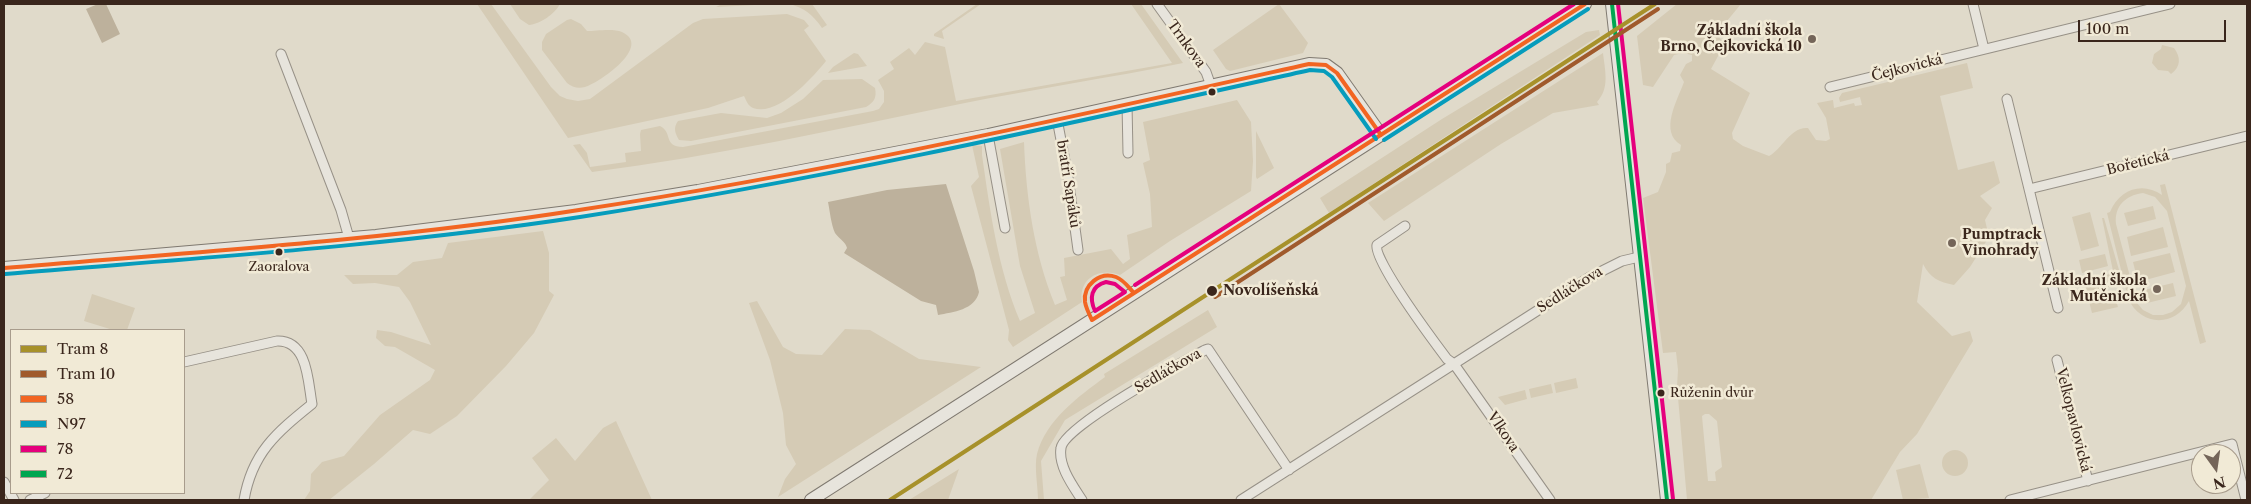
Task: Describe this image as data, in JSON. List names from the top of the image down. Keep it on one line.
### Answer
{"streets":{"street":["Trnkova","Čejkovická","Bořetická","bratří Sapáků","Sedláčkova","Velkopavlovická","Vlkova"]},"crossings":[["Trnkova","bratří Sapáků"],["Sedláčkova","Vlkova"]],"places":["Základní škola Brno, Čejkovická 10","Pumptrack Vinohrady","Zaoralova","Základní škola Mutěnická","Novolíšeňská","Růženin dvůr"],"lines":["tram line 8","transit line 58","transit line 78","transit line 72","tram line 10","transit line N97"],"legend":["Tram 8","Tram 10","58","N97","78","72"],"scale_bar":"100 m","north":"bottom"}
